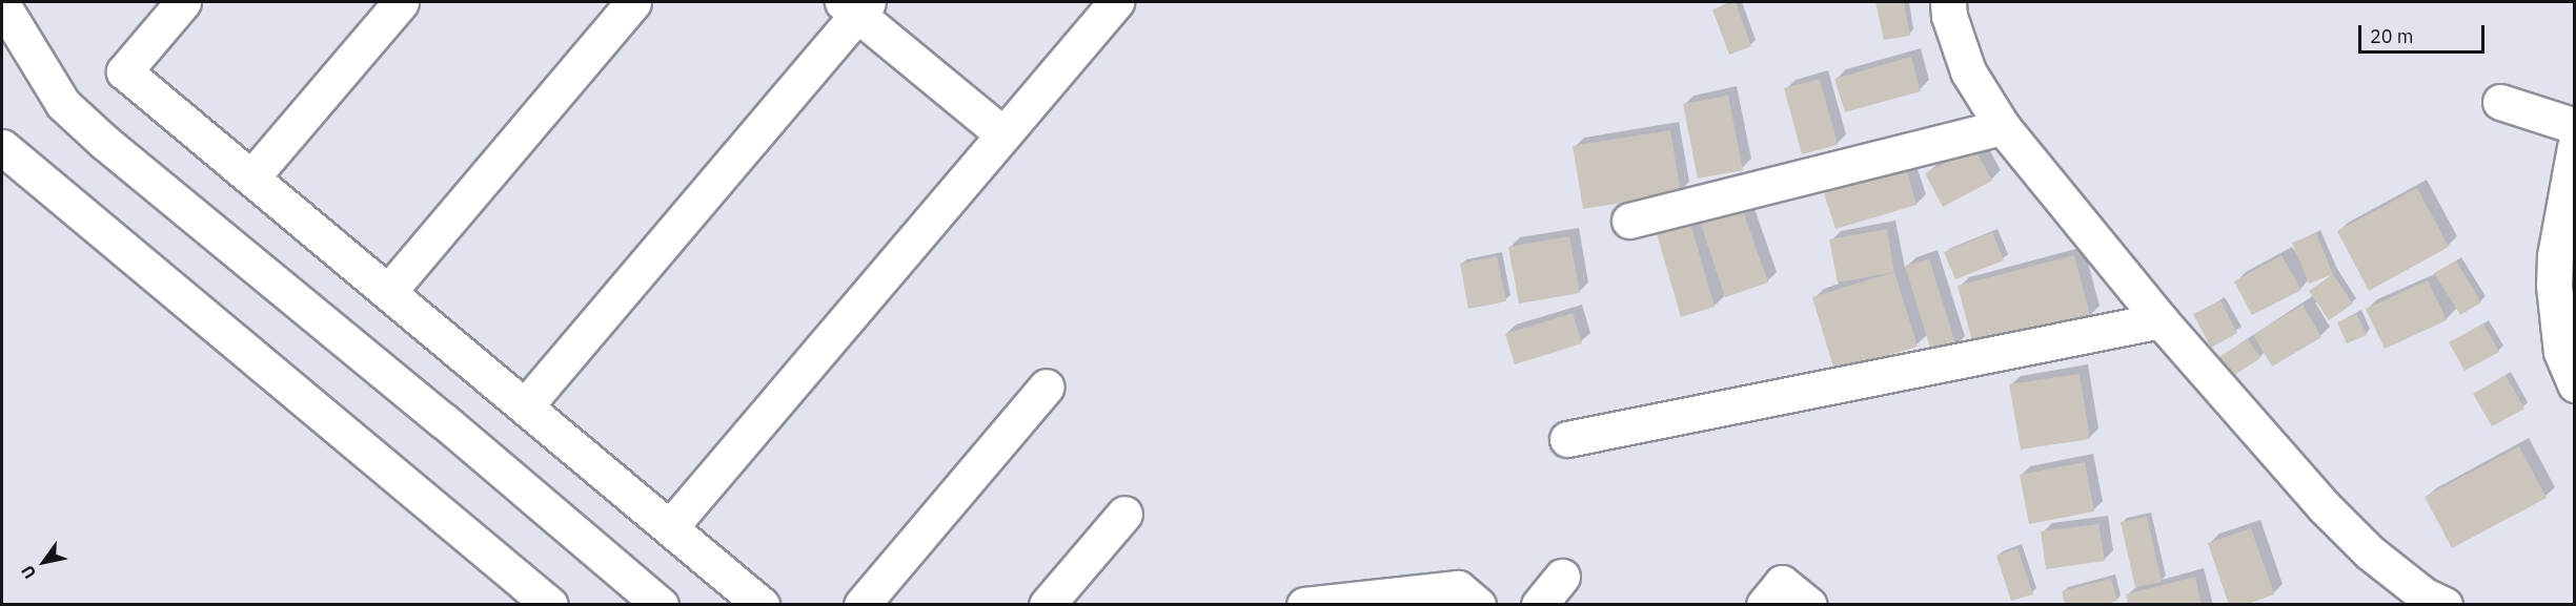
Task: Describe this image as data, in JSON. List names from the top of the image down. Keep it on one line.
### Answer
{"scale_bar":"20 m","north":"bottom left"}
